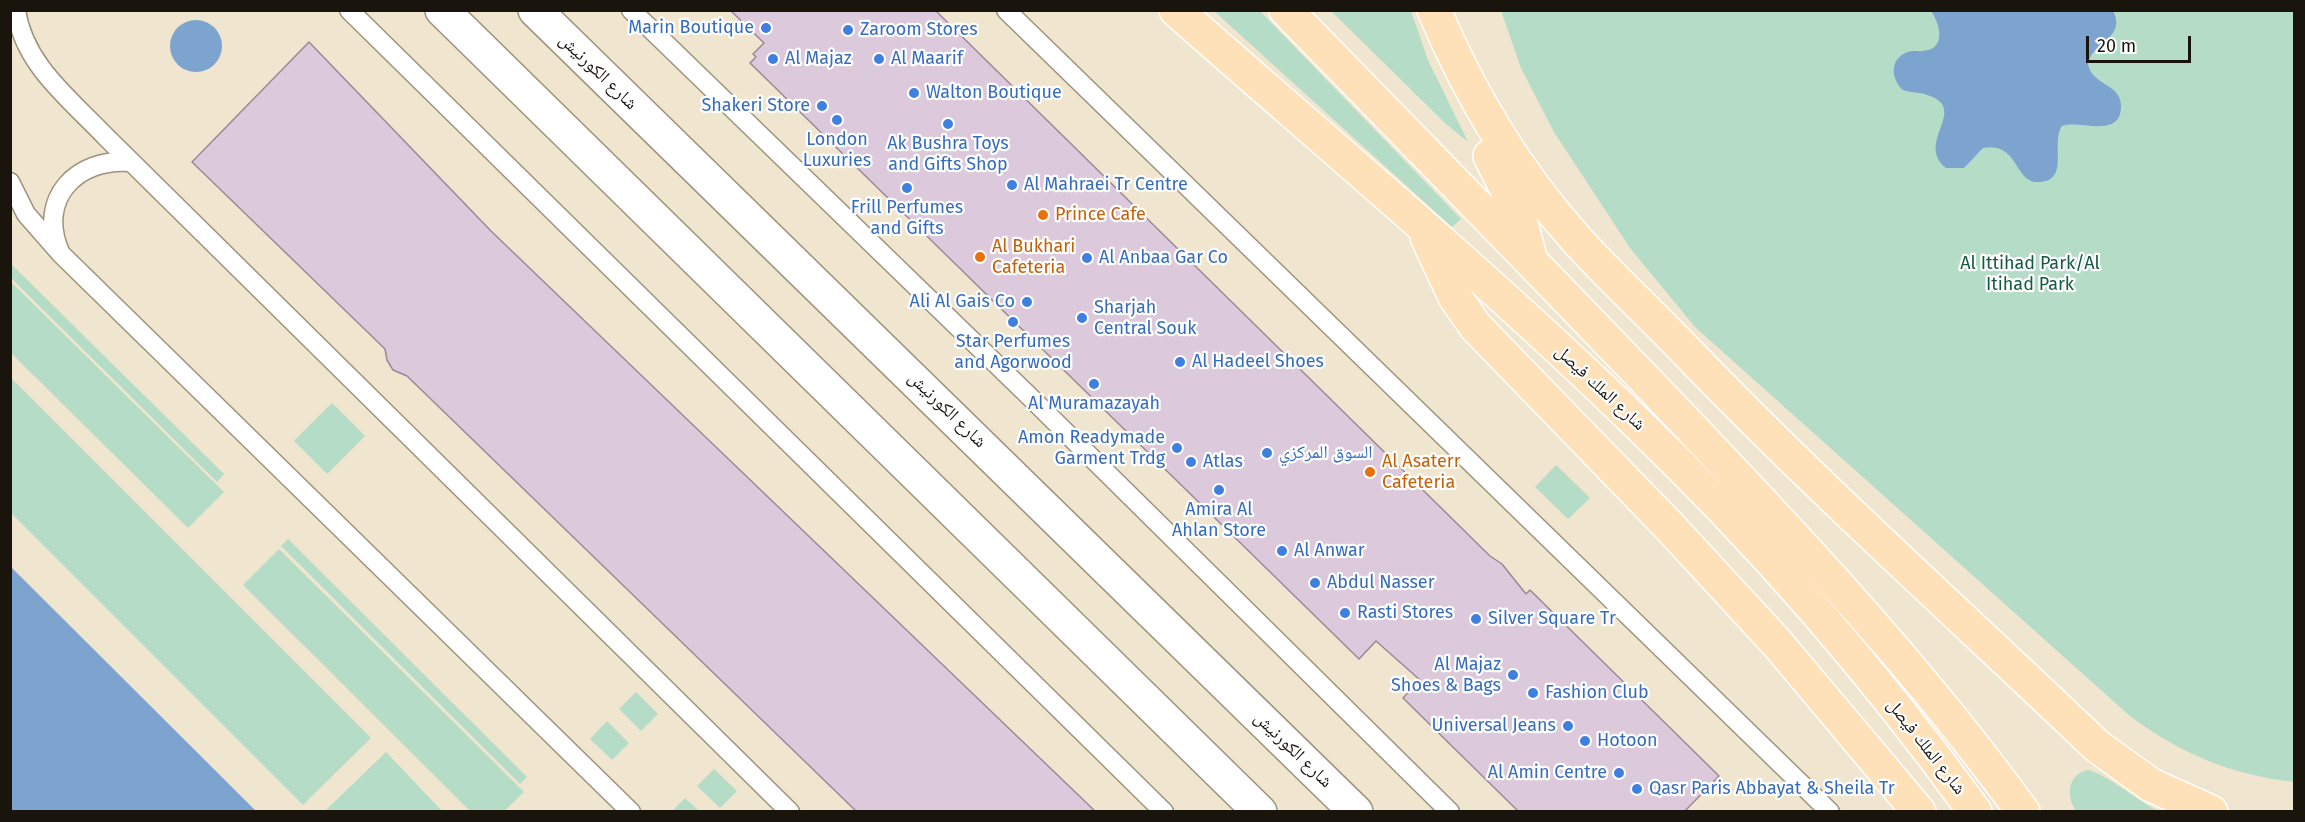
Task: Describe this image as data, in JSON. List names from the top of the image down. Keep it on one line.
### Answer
{"streets":{"main road":["شارع الكورنيش","شارع الملك فيصل"]},"parks":["Al Ittihad Park/Al Itihad Park"],"places":["Marin Boutique","Zaroom Stores","Al Majaz","Al Maarif","Walton Boutique","Shakeri Store","London Luxuries","Ak Bushra Toys and Gifts Shop","Al Mahraei Tr Centre","Frill Perfumes and Gifts","Prince Cafe","Al Bukhari Cafeteria","Al Anbaa Gar Co","Ali Al Gais Co","Sharjah Central Souk","Star Perfumes and Agorwood","Al Hadeel Shoes","Al Muramazayah","Amon Readymade Garment Trdg","السوق المركزي","Atlas","Al Asaterr Cafeteria","Amira Al Ahlan Store","Al Anwar","Abdul Nasser","Rasti Stores","Silver Square Tr","Al Majaz Shoes & Bags","Fashion Club","Universal Jeans","Hotoon","Al Amin Centre","Qasr Paris Abbayat & Sheila Tr"],"scale_bar":"20 m"}
